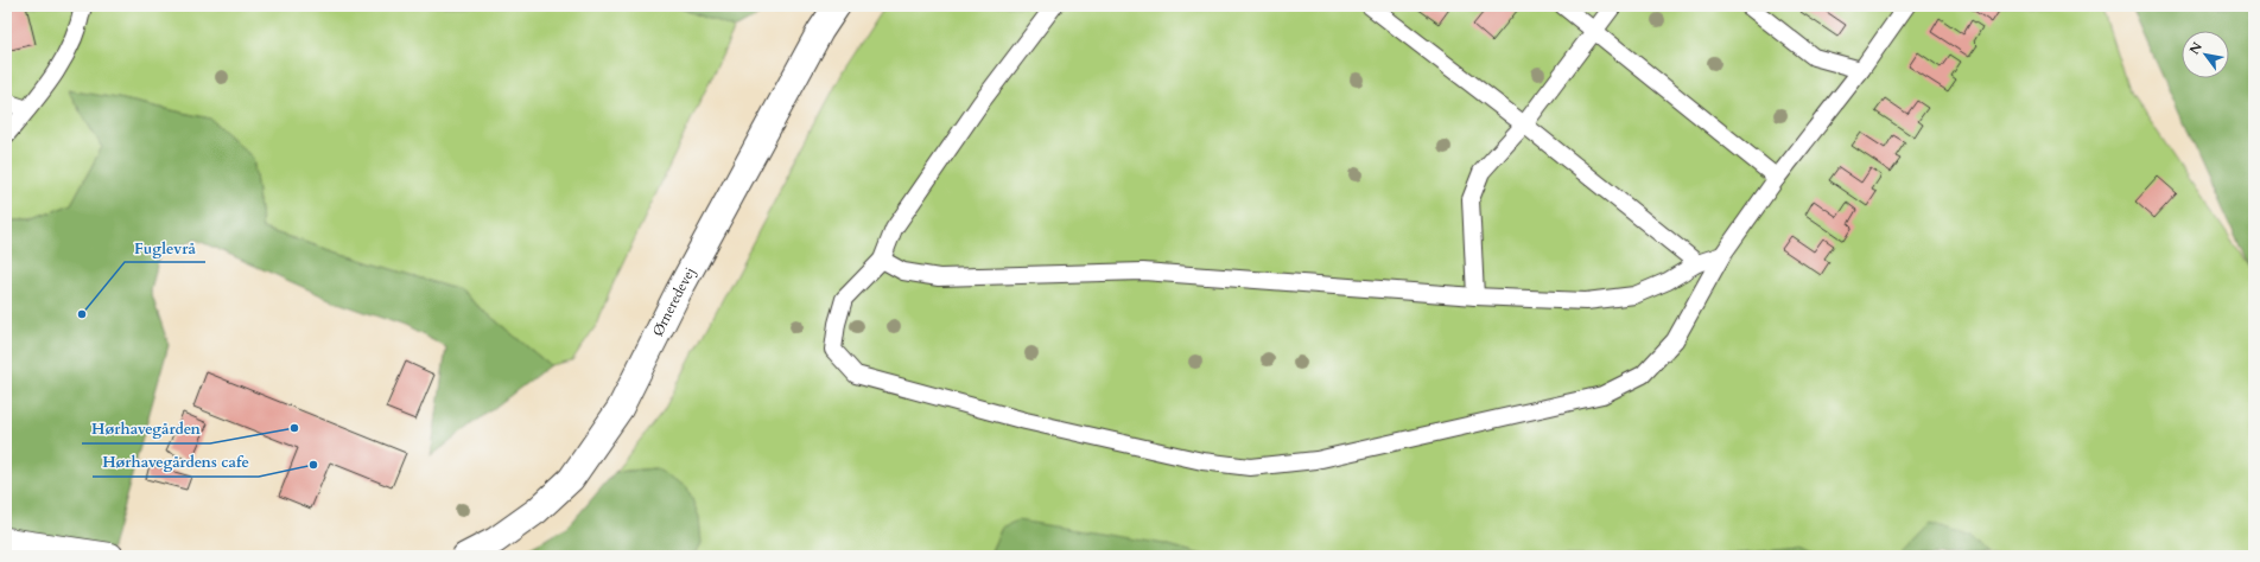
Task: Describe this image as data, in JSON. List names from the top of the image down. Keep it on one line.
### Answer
{"streets":{"street":["Ørneredevej"]},"places":["Fuglevrå","Hørhavegården","Hørhavegårdens cafe"],"north":"top left"}
